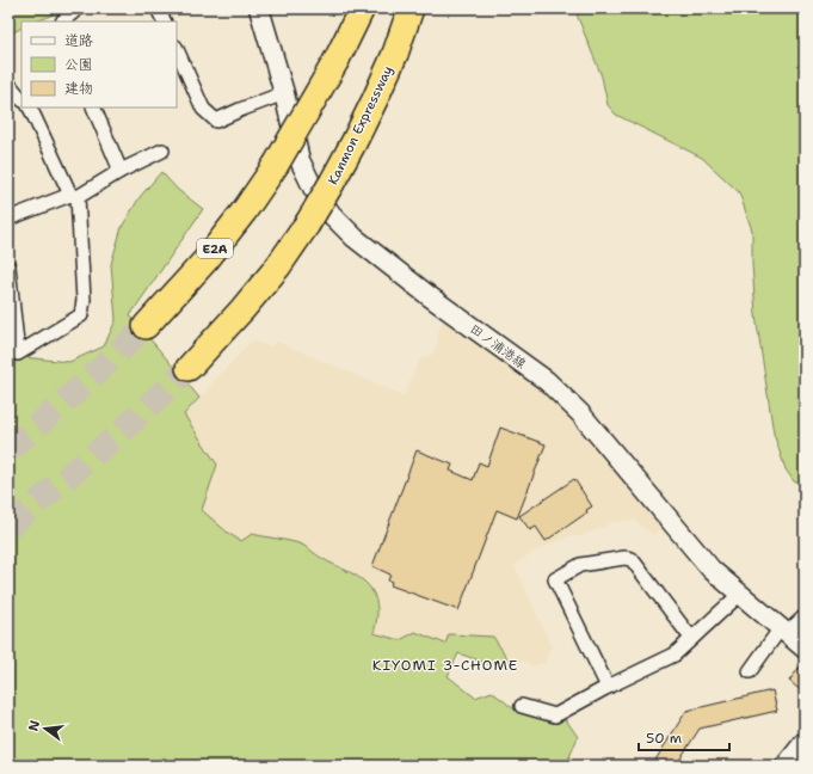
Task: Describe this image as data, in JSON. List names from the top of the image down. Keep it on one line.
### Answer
{"streets":{"highway":["Kanmon Expressway","E2A"],"main road":["田ノ浦港線"]},"districts":["KIYOMI 3-CHOME"],"legend":["道路","公園","建物"],"scale_bar":"50 m","north":"left"}
